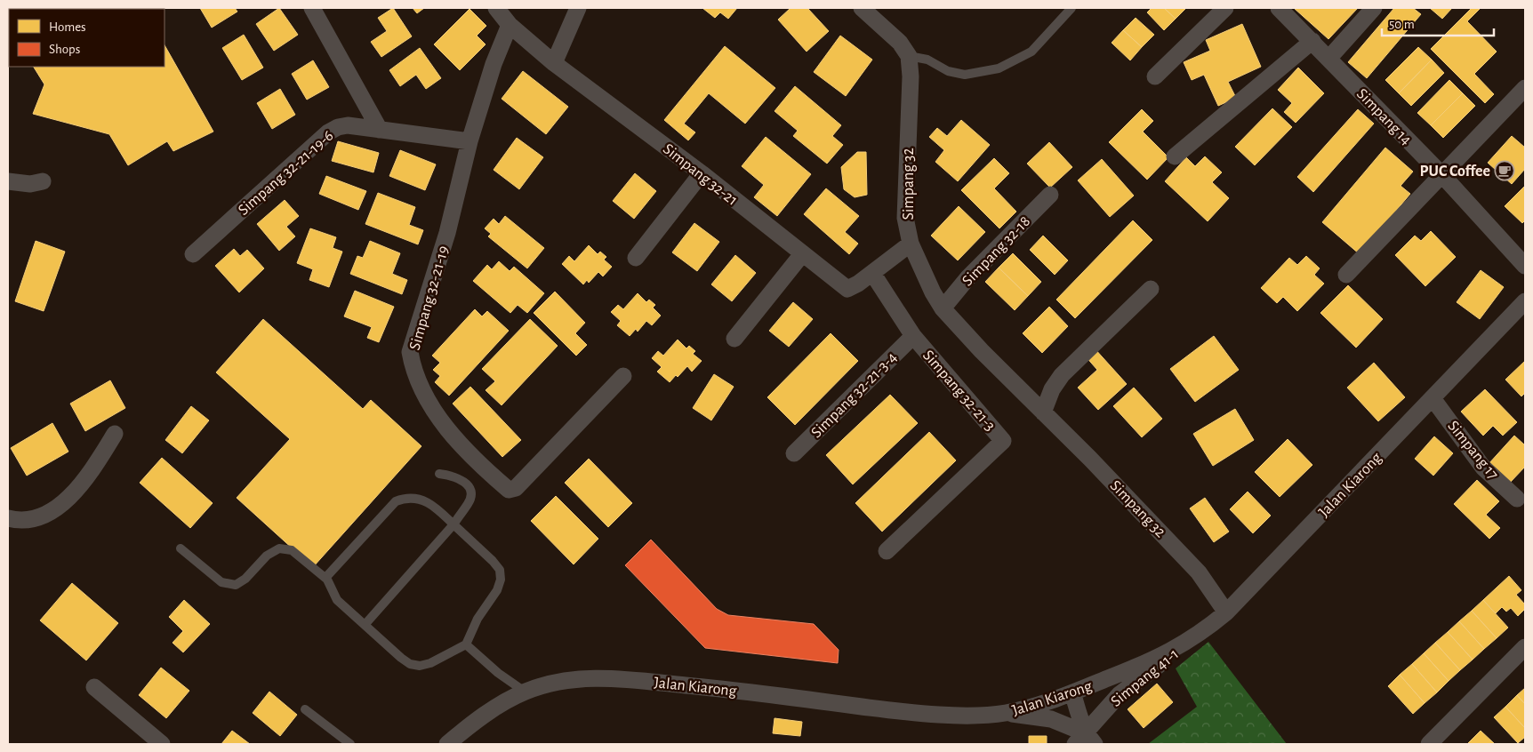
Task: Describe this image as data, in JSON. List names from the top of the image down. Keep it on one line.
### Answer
{"streets":{"street":["Simpang 14","Simpang 32-21-19-6","Simpang 32-21","Simpang 32","Simpang 32-18","Simpang 32-21-19","Simpang 32-21-3","Simpang 32-21-3-4","Simpang 17","Jalan Kiarong","Simpang 41-1"]},"crossings":[["Simpang 32-21-19-6","Simpang 32-21-19"],["Simpang 32-21","Simpang 32"],["Simpang 32-21","Simpang 32-21-19"],["Simpang 32-21","Simpang 32-21-3"],["Simpang 32","Simpang 32-18"],["Simpang 32","Jalan Kiarong"],["Simpang 32-21-3","Simpang 32-21-3-4"],["Simpang 17","Jalan Kiarong"],["Jalan Kiarong","Simpang 41-1"]],"places":{"cafe":["PUC Coffee"]},"legend":["Homes","Shops"],"scale_bar":"50 m"}
